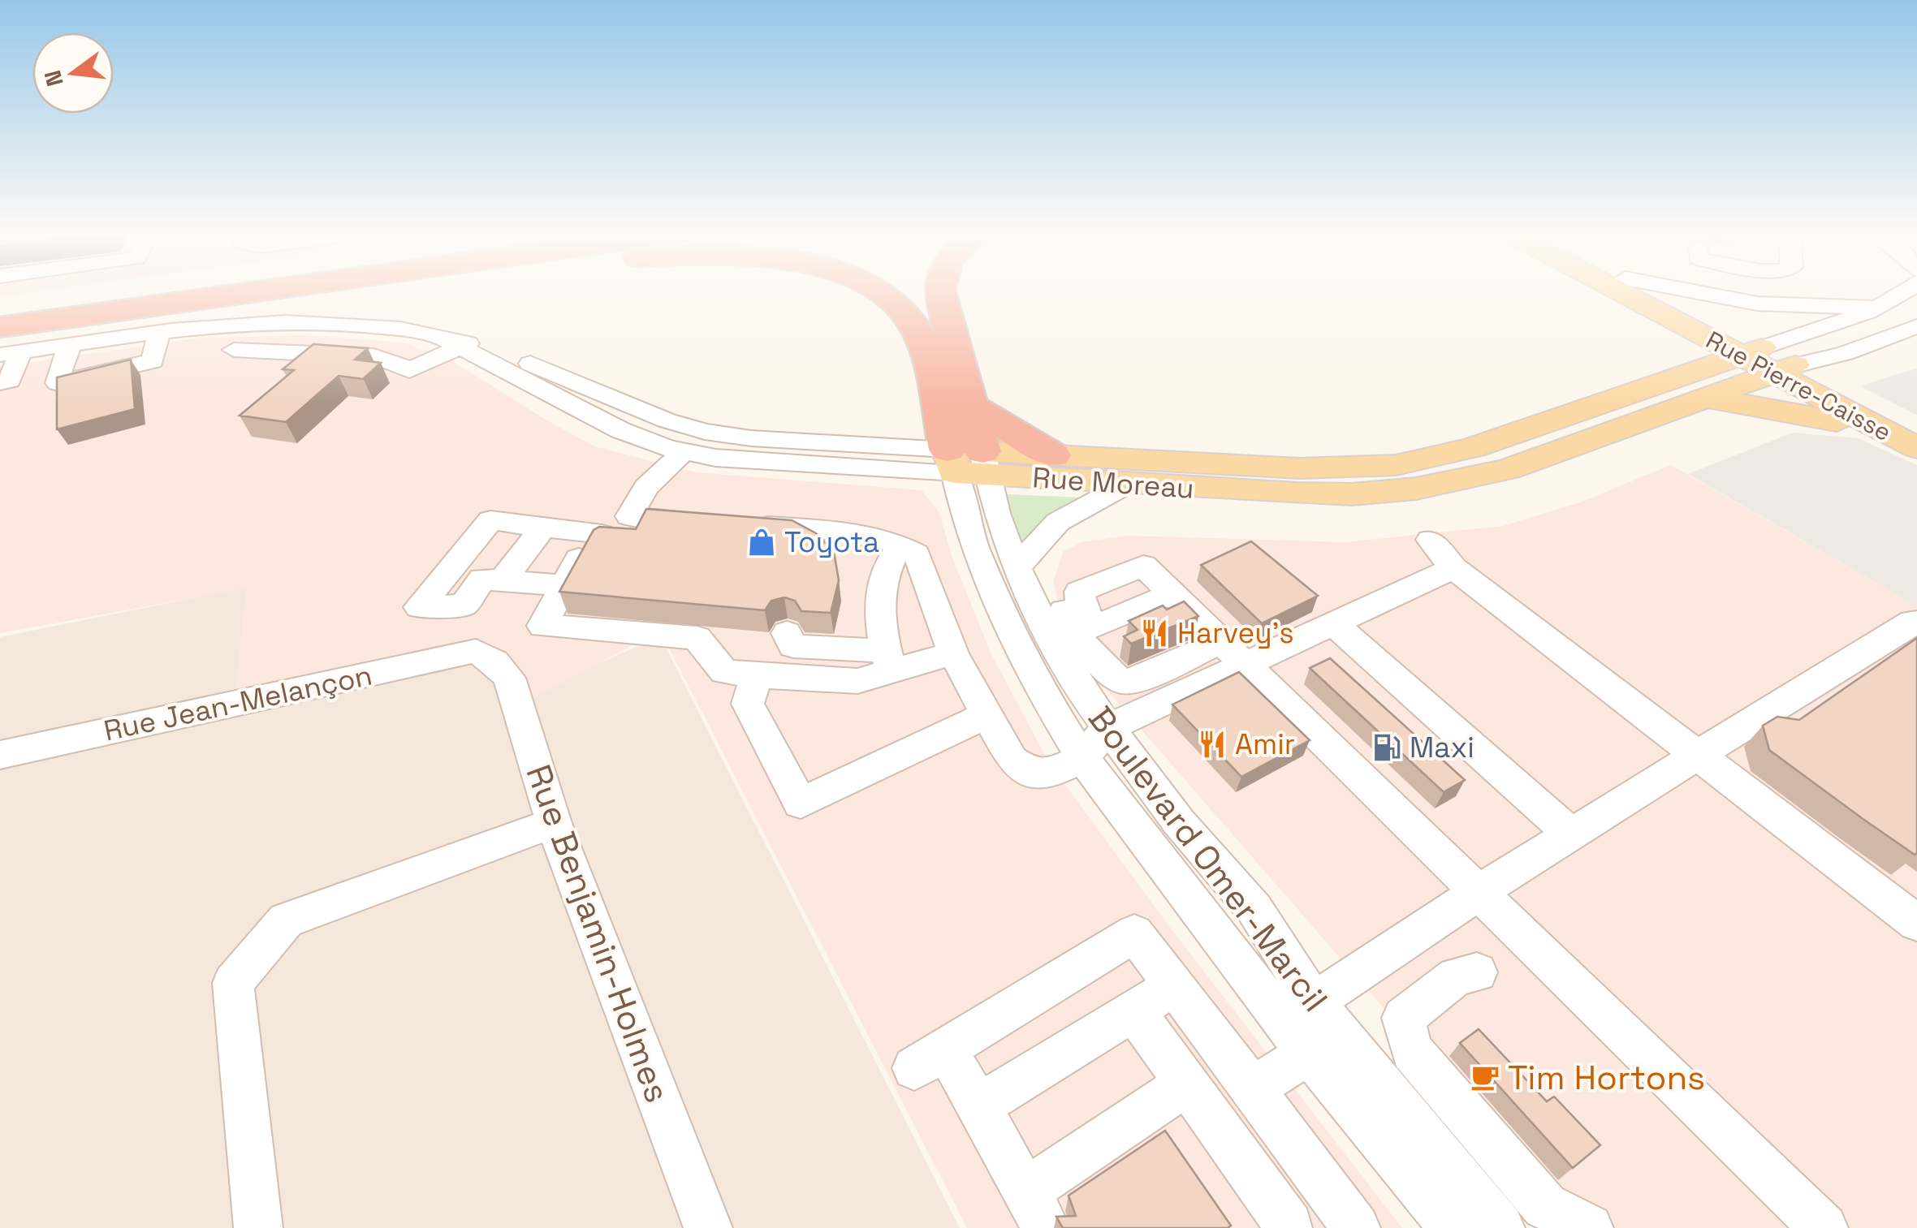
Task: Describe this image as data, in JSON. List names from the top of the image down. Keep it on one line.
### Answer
{"streets":{"main road":["Rue Pierre-Caisse","Rue Moreau"],"street":["Rue Jean-Melançon","Boulevard Omer-Marcil","Rue Benjamin-Holmes"]},"crossings":[["Rue Pierre-Caisse","Rue Moreau"],["Rue Moreau","Boulevard Omer-Marcil"],["Rue Jean-Melançon","Rue Benjamin-Holmes"]],"places":{"shop":["Toyota"],"restaurant":["Harvey's","Amir"],"fuel station":["Maxi"],"cafe":["Tim Hortons"]},"north":"left"}
